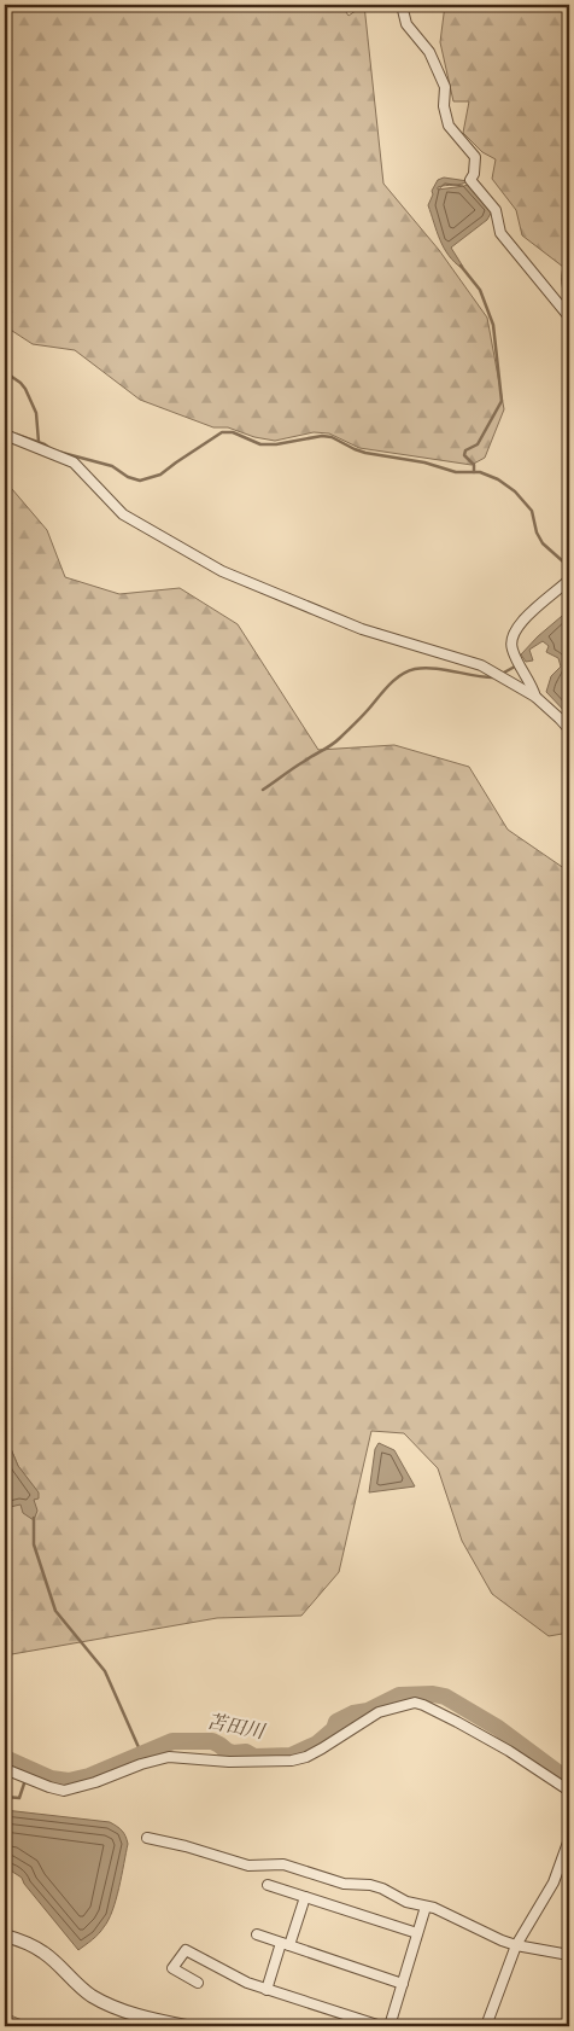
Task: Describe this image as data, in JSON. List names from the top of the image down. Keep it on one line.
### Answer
{"water":["苫田川"]}
